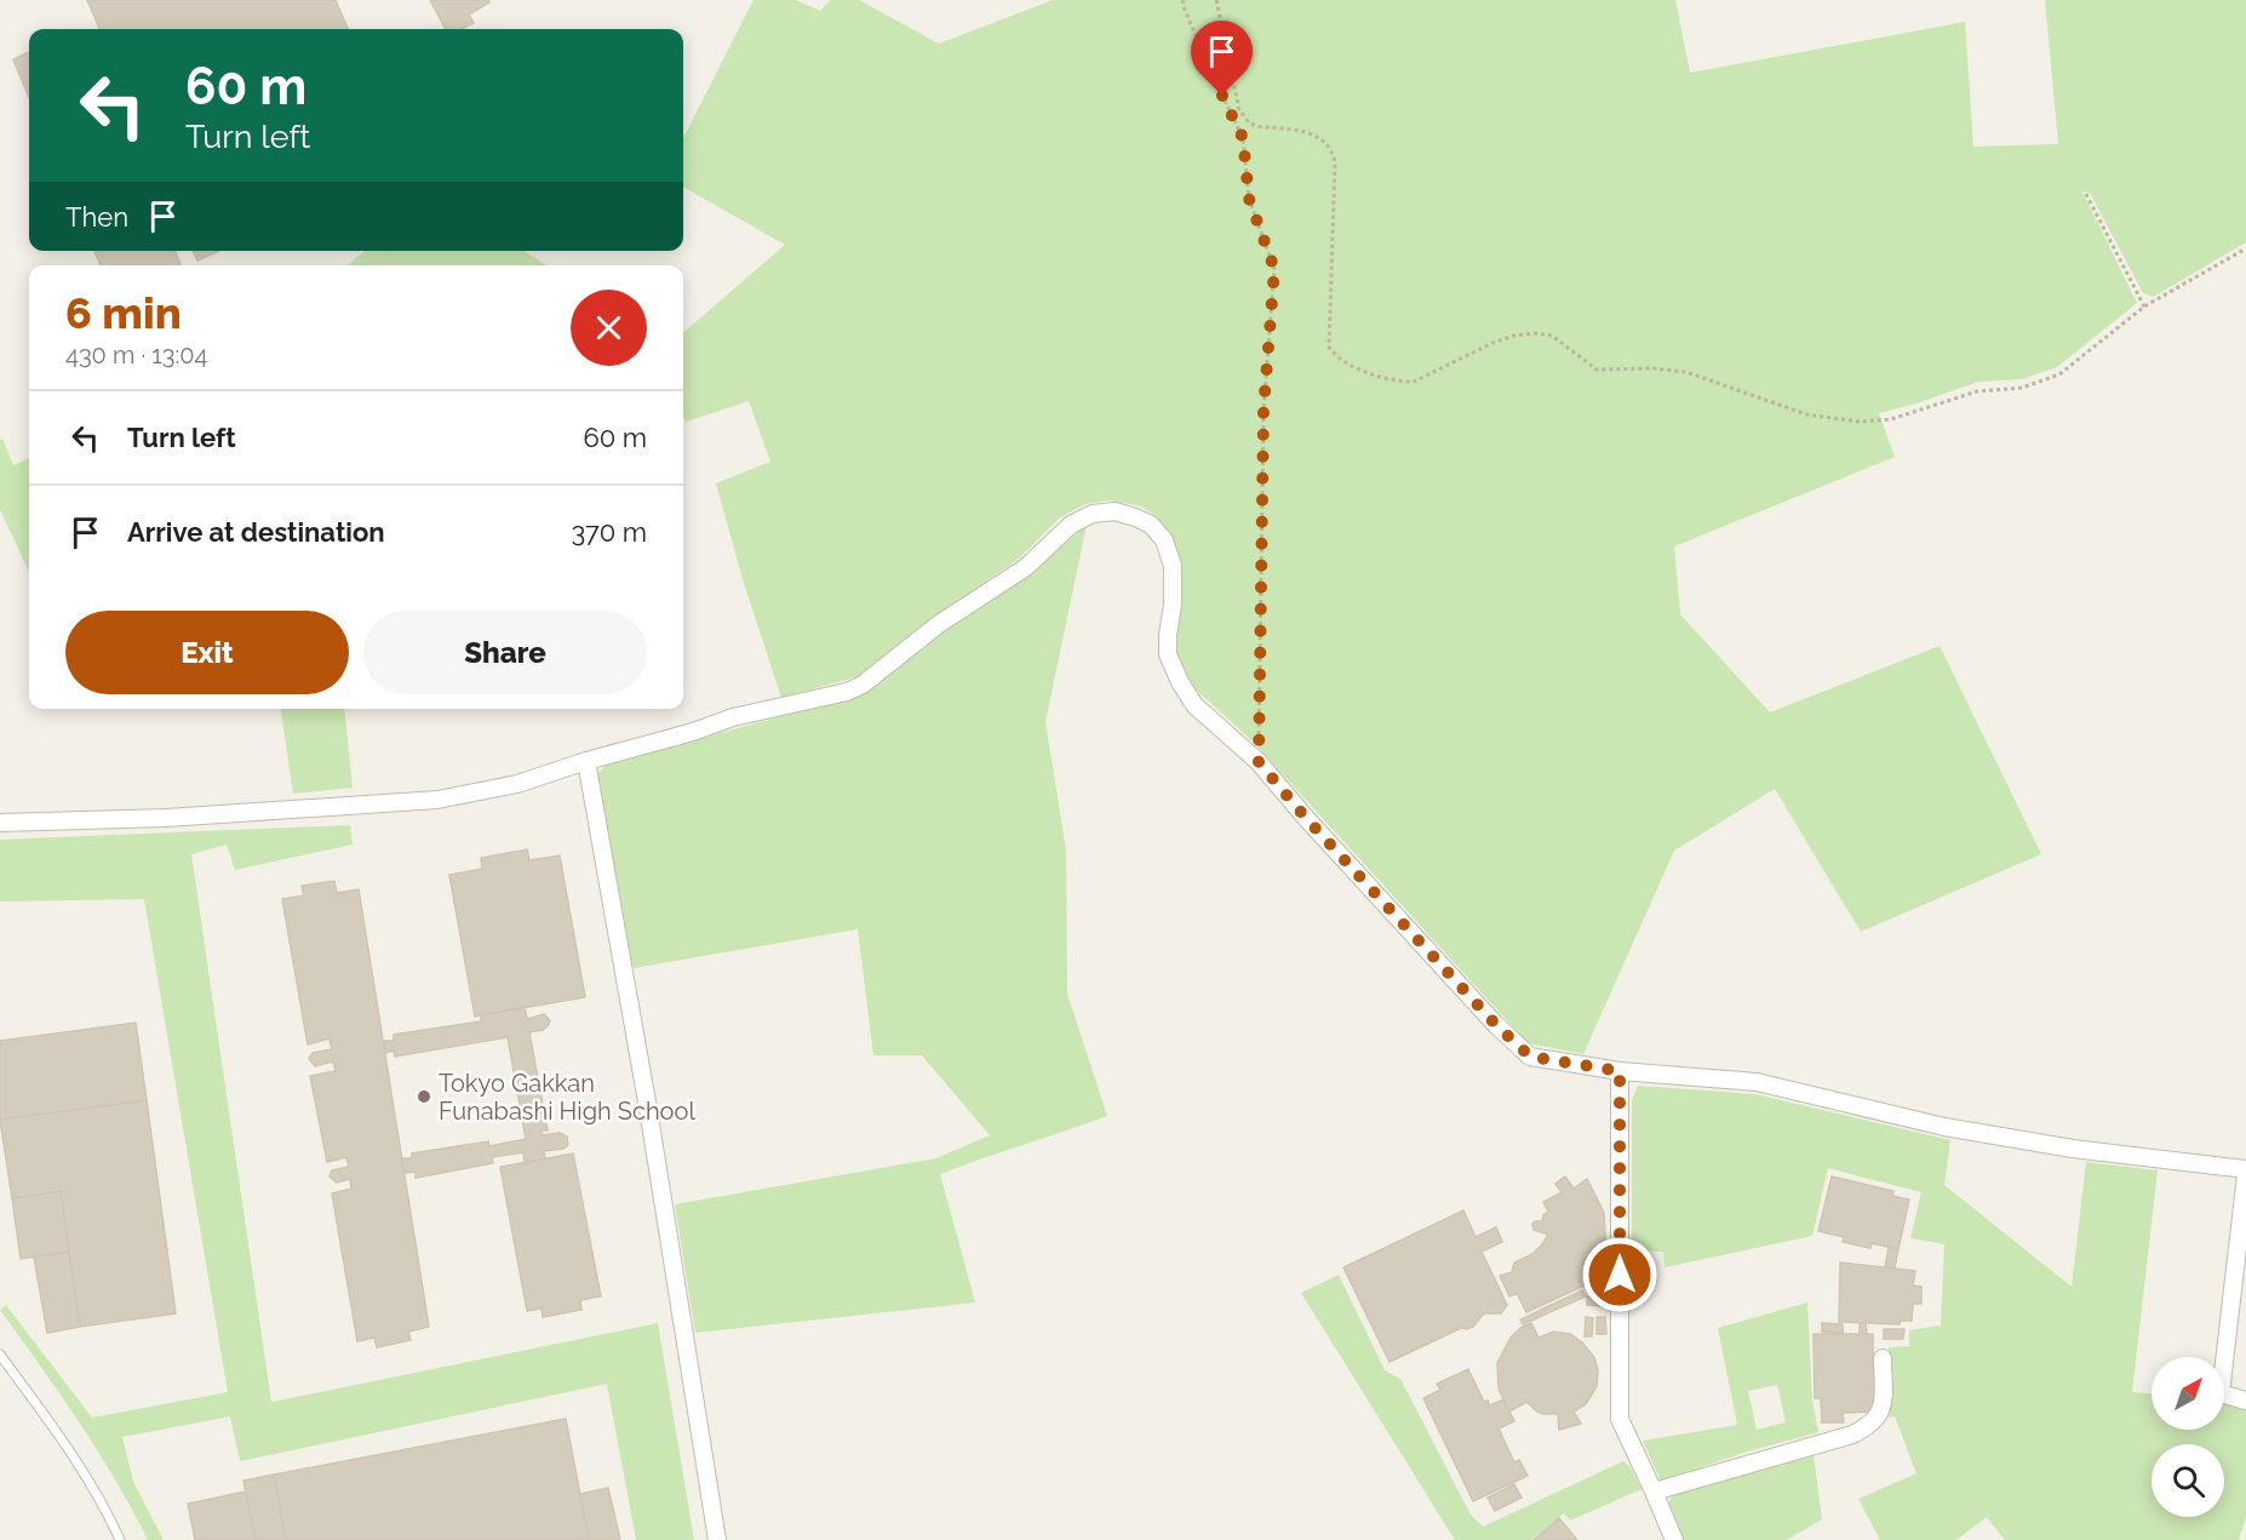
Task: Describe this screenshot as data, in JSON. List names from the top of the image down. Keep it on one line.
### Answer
{"places":["Tokyo Gakkan Funabashi High School"],"north":"top right","page":{"turn":["60 m","Turn left"],"then":"Then","heading":["6 min","430 m · 13:04"],"list":[{"name":"Turn left","value":"60 m"},{"name":"Arrive at destination","value":"370 m"}],"buttons":["Exit","Share"]}}
